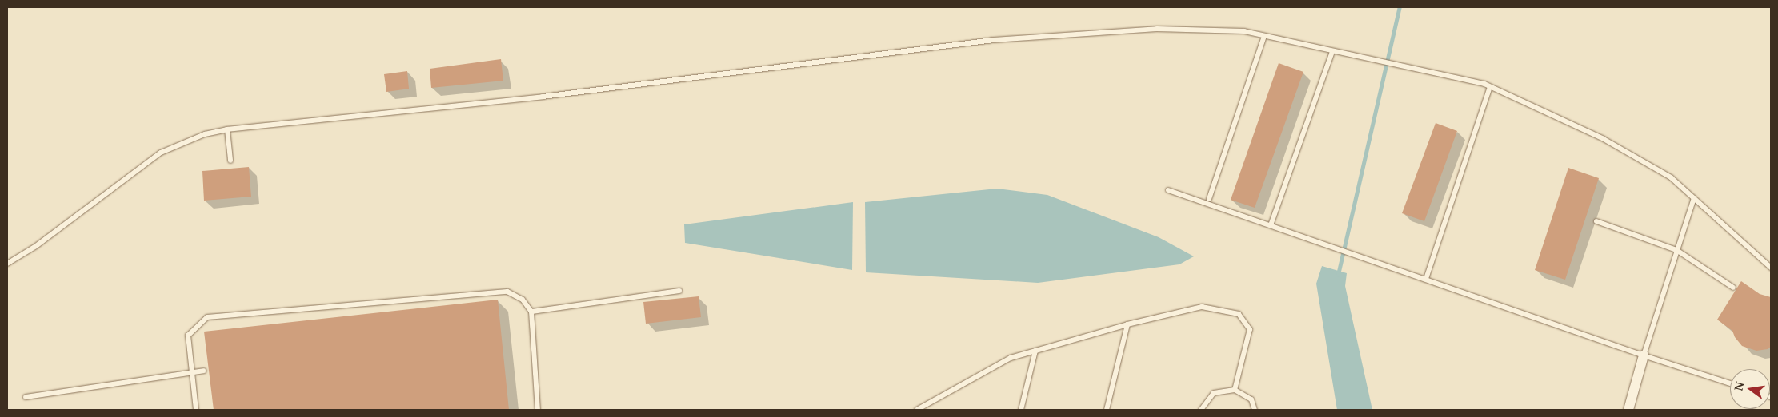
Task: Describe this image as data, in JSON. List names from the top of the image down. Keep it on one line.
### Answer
{"north":"left"}
